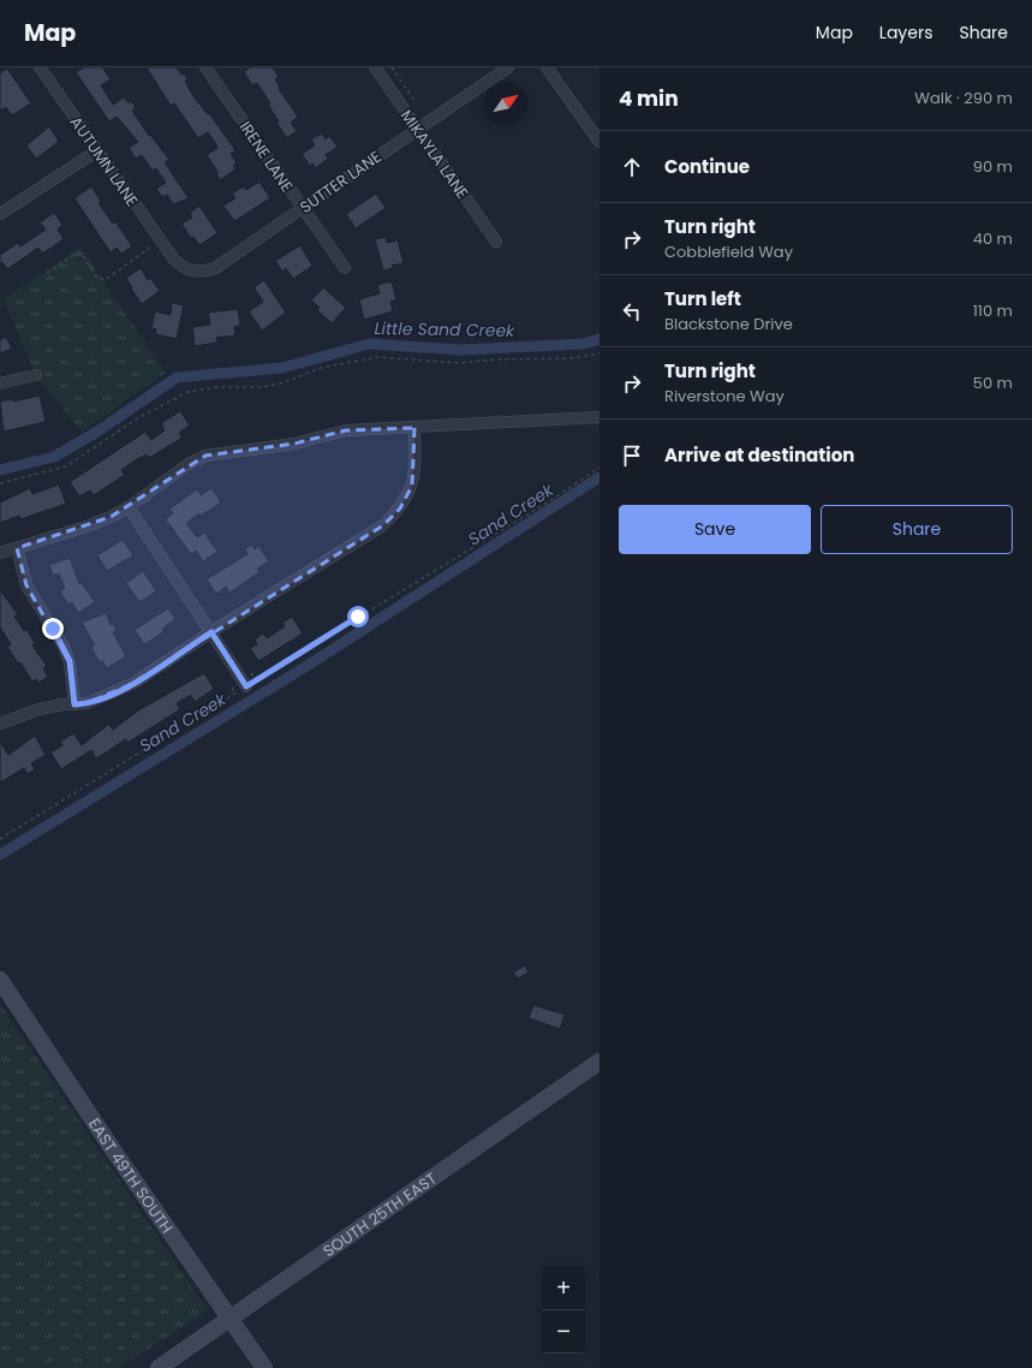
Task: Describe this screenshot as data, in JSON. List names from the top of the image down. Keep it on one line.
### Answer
{"streets":{"main road":["EAST 49TH SOUTH","SOUTH 25TH EAST"],"street":["MIKAYLA LANE","IRENE LANE","AUTUMN LANE","SUTTER LANE"]},"crossings":[["MIKAYLA LANE","SUTTER LANE"],["IRENE LANE","SUTTER LANE"],["AUTUMN LANE","SUTTER LANE"],["EAST 49TH SOUTH","SOUTH 25TH EAST"]],"water":["Little Sand Creek","Sand Creek"],"north":"top right","page":{"header":"Map","nav":["Map","Layers","Share"],"heading":["4 min","Walk · 290 m"],"list":[["Continue","90 m"],["Turn right","Cobblefield Way","40 m"],["Turn left","Blackstone Drive","110 m"],["Turn right","Riverstone Way","50 m"],"Arrive at destination"],"buttons":["Save","Share"],"map_buttons":["+","−"]}}
